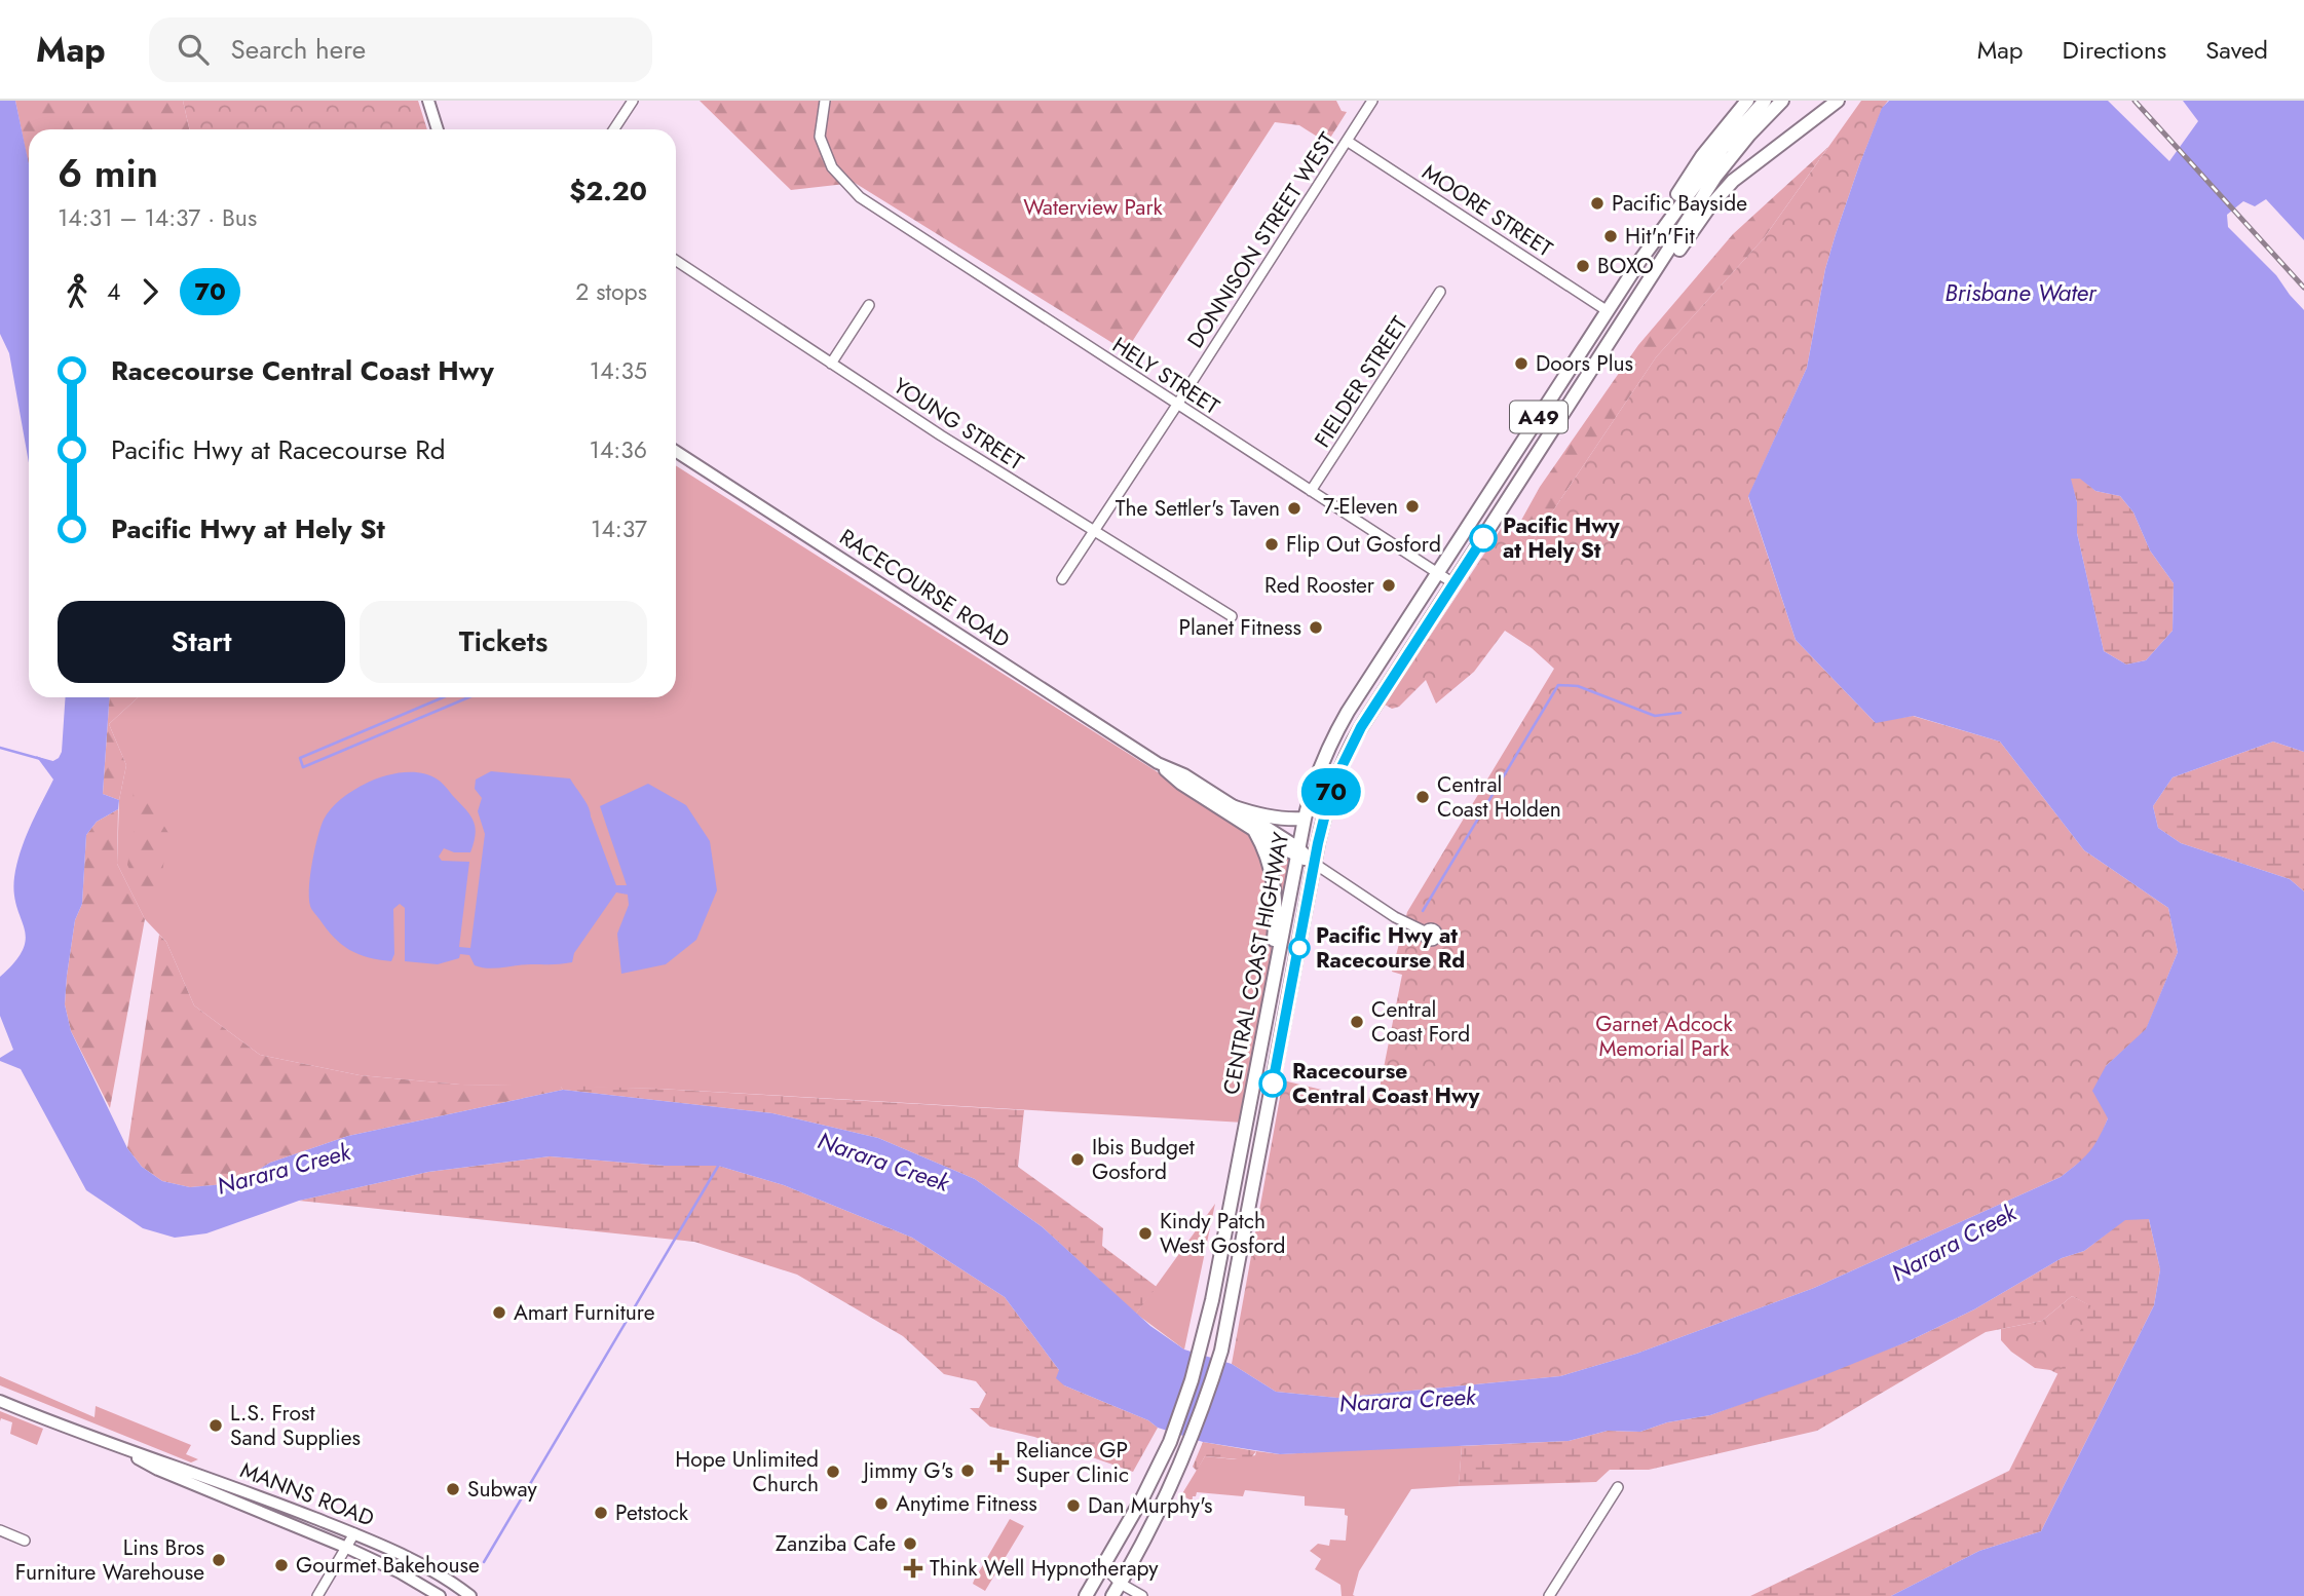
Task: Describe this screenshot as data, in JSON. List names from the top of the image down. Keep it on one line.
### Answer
{"streets":{"highway":["A49","CENTRAL COAST HIGHWAY"],"main road":["RACECOURSE ROAD","MANNS ROAD"],"street":["MOORE STREET","DONNISON STREET WEST","HELY STREET","FIELDER STREET","YOUNG STREET"]},"crossings":[["MOORE STREET","DONNISON STREET WEST"],["MOORE STREET","CENTRAL COAST HIGHWAY"],["DONNISON STREET WEST","HELY STREET"],["DONNISON STREET WEST","YOUNG STREET"],["HELY STREET","FIELDER STREET"],["HELY STREET","CENTRAL COAST HIGHWAY"],["RACECOURSE ROAD","CENTRAL COAST HIGHWAY"]],"water":["Brisbane Water","Narara Creek"],"parks":["Waterview Park","Garnet Adcock Memorial Park"],"places":{"other":["Pacific Bayside","Hit'n'Fit","BOXO","Doors Plus","7-Eleven","The Settler's Taven","Pacific Hwy at Hely St","Flip Out Gosford","Red Rooster","Planet Fitness","Central Coast Holden","Pacific Hwy at Racecourse Rd","Central Coast Ford","Racecourse Central Coast Hwy","Ibis Budget Gosford","Kindy Patch West Gosford","Amart Furniture","L.S. Frost Sand Supplies","Jimmy G's","Hope Unlimited Church","Subway","Anytime Fitness","Dan Murphy's","Petstock","Zanziba Cafe","Lins Bros Furniture Warehouse","Gourmet Bakehouse"],"health":["Reliance GP Super Clinic","Think Well Hypnotherapy"]},"lines":["bus line 70"],"page":{"header":"Map","search":"Search here","nav":["Map","Directions","Saved"],"on_map":"70","heading":["6 min","14:31 – 14:37 · Bus","$2.20"],"legs":["4","70","2 stops"],"list":[{"name":"Racecourse Central Coast Hwy","value":"14:35"},{"name":"Pacific Hwy at Racecourse Rd","value":"14:36"},{"name":"Pacific Hwy at Hely St","value":"14:37"}],"buttons":["Start","Tickets"]}}
